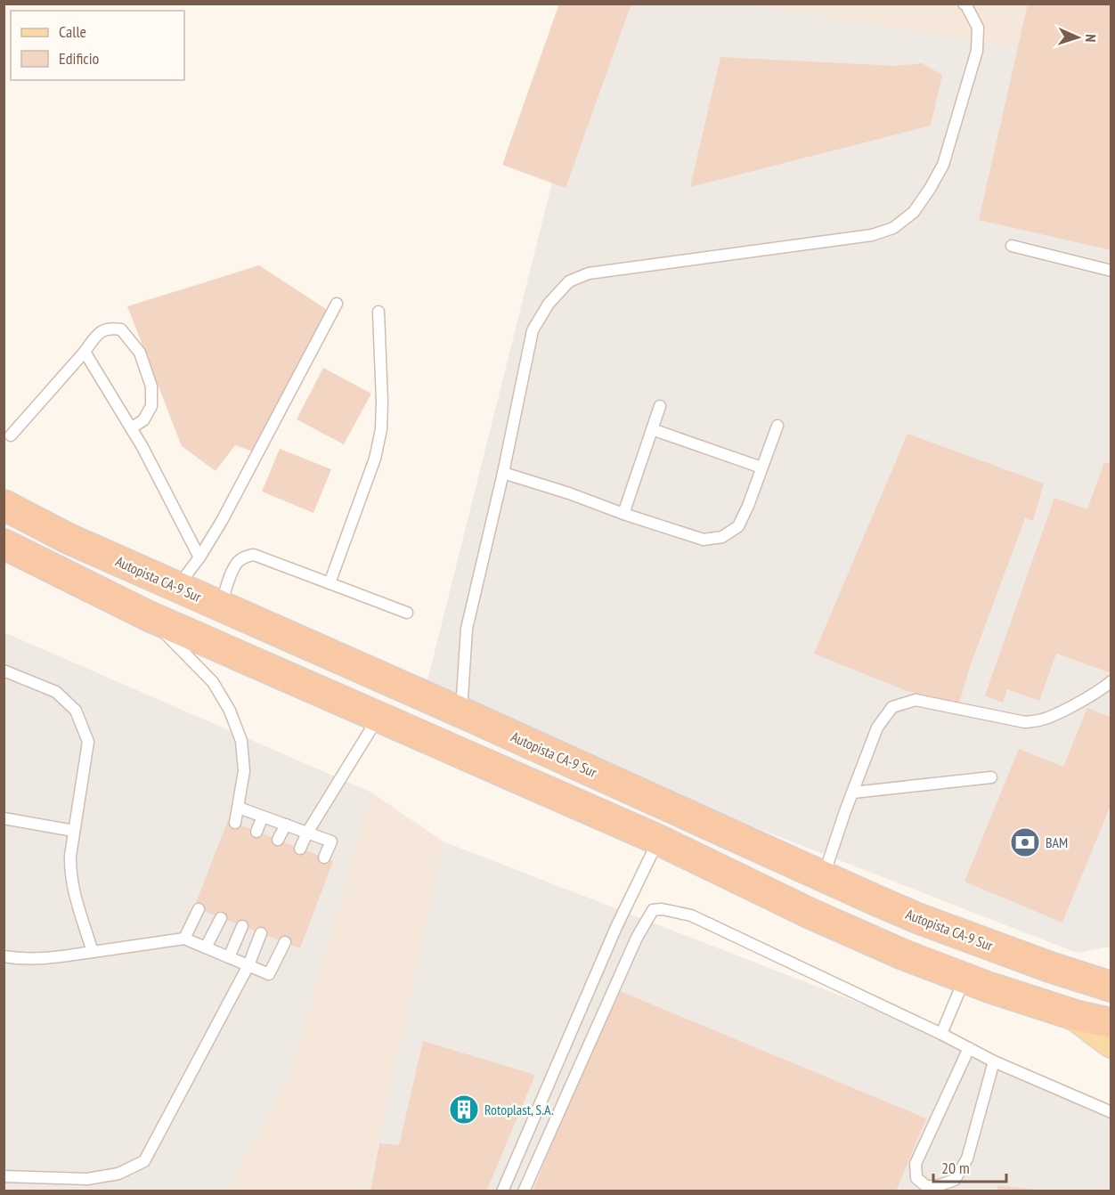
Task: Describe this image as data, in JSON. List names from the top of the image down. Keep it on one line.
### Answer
{"streets":{"highway":["Autopista CA-9 Sur"]},"places":{"bank":["BAM"],"building":["Rotoplast, S.A."]},"legend":["Calle","Edificio"],"scale_bar":"20 m","north":"right"}
